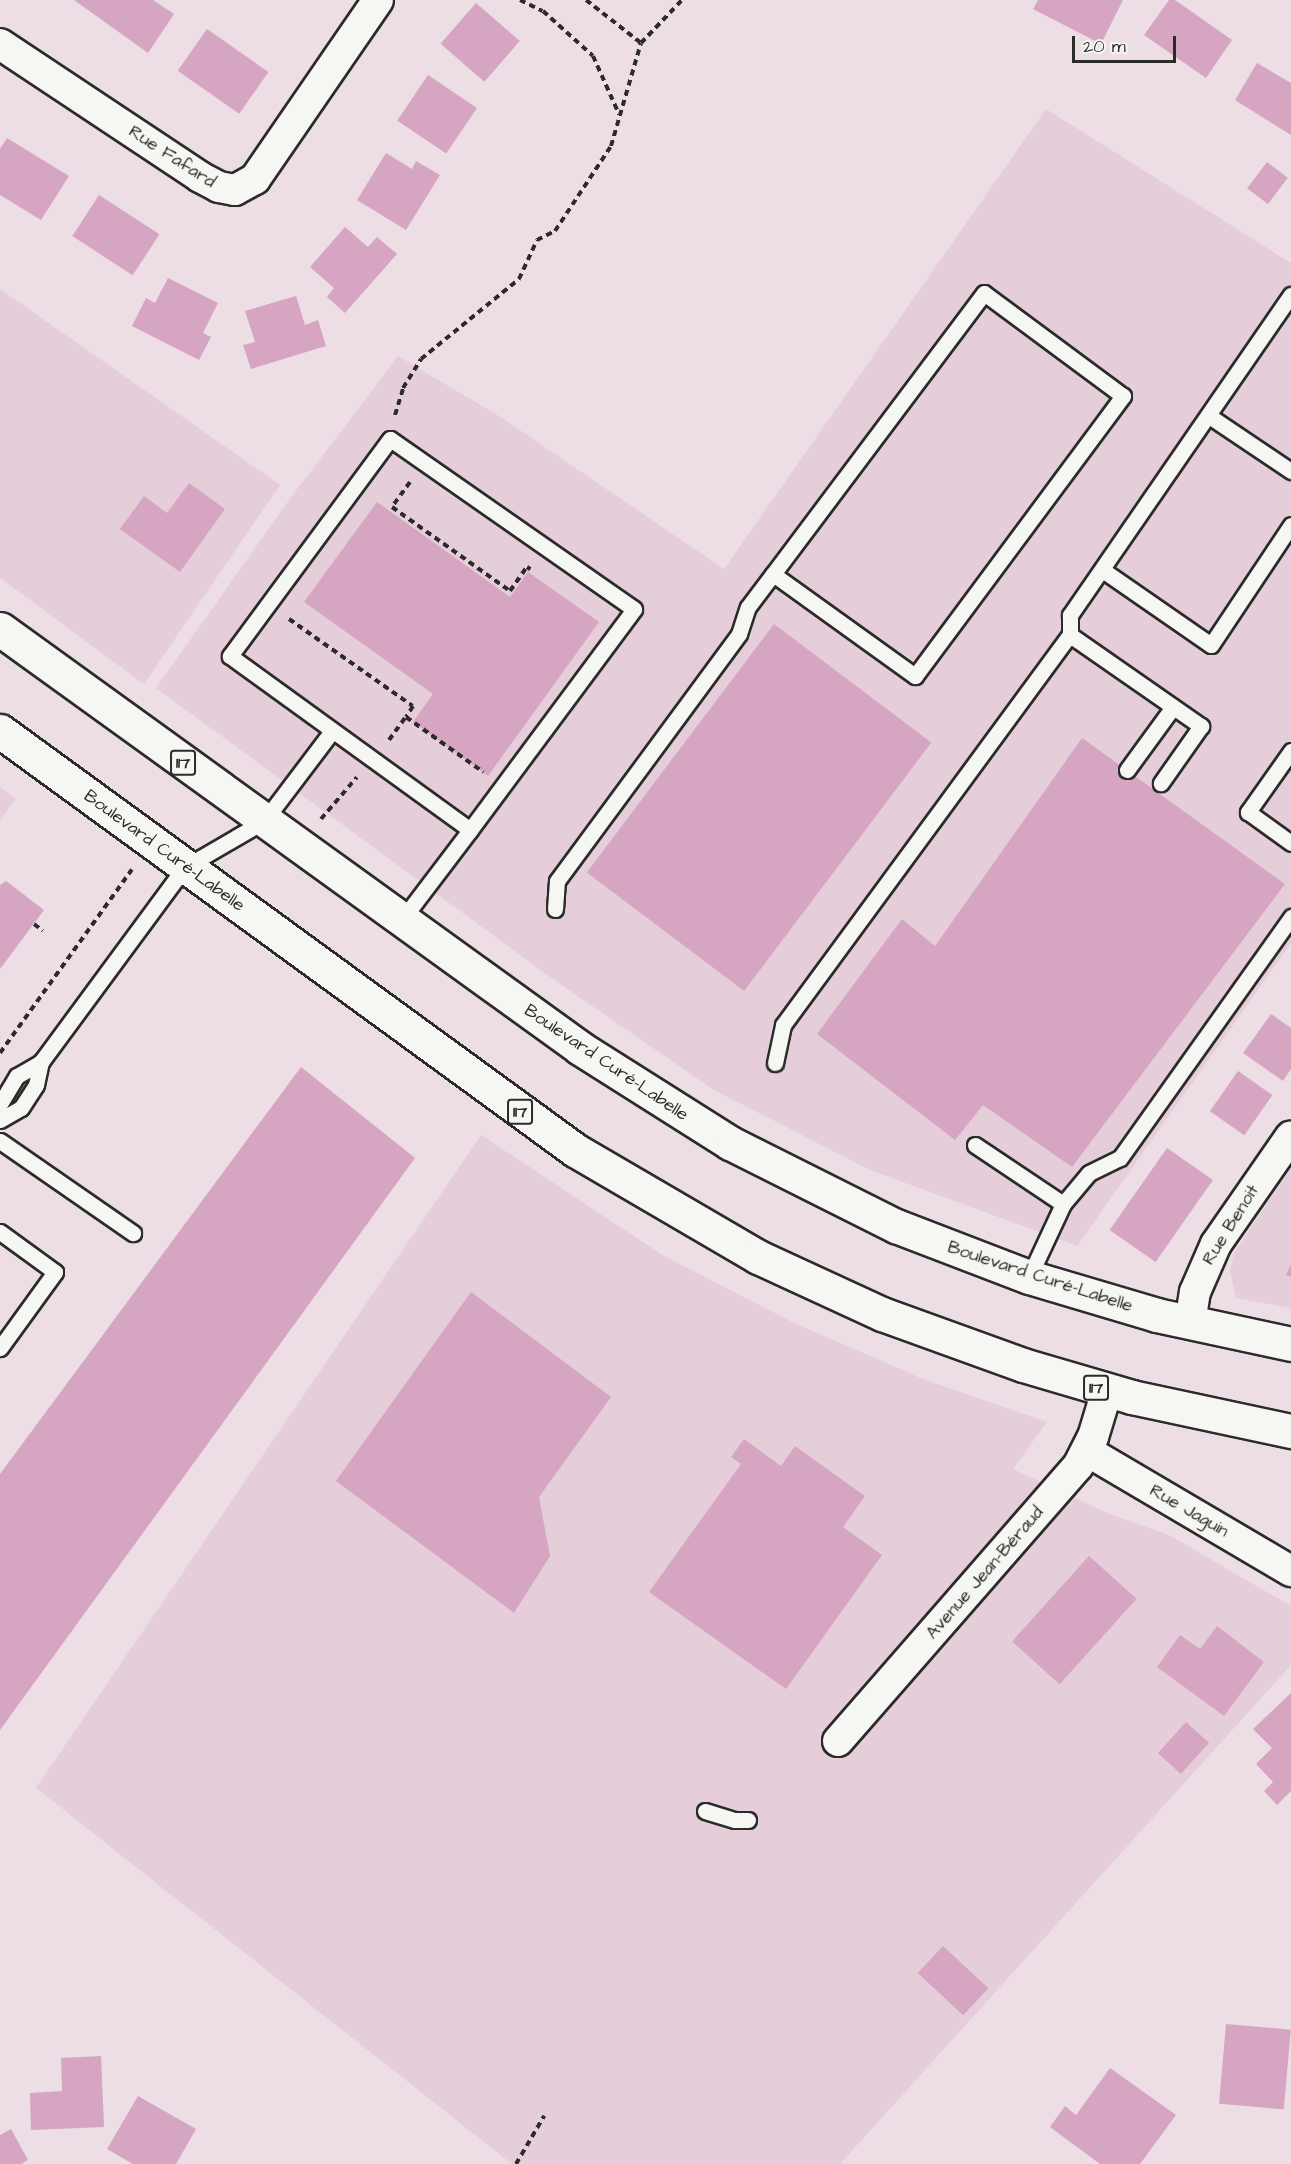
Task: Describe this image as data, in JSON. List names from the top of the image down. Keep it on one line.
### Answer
{"streets":{"main road":["117","Boulevard Curé-Labelle"],"street":["Rue Fafard","Rue Benoit","Rue Jaguin","Avenue Jean-Béraud"]},"crossings":[["Boulevard Curé-Labelle","Rue Benoit"],["Boulevard Curé-Labelle","Avenue Jean-Béraud"],["Rue Jaguin","Avenue Jean-Béraud"]],"scale_bar":"20 m"}
